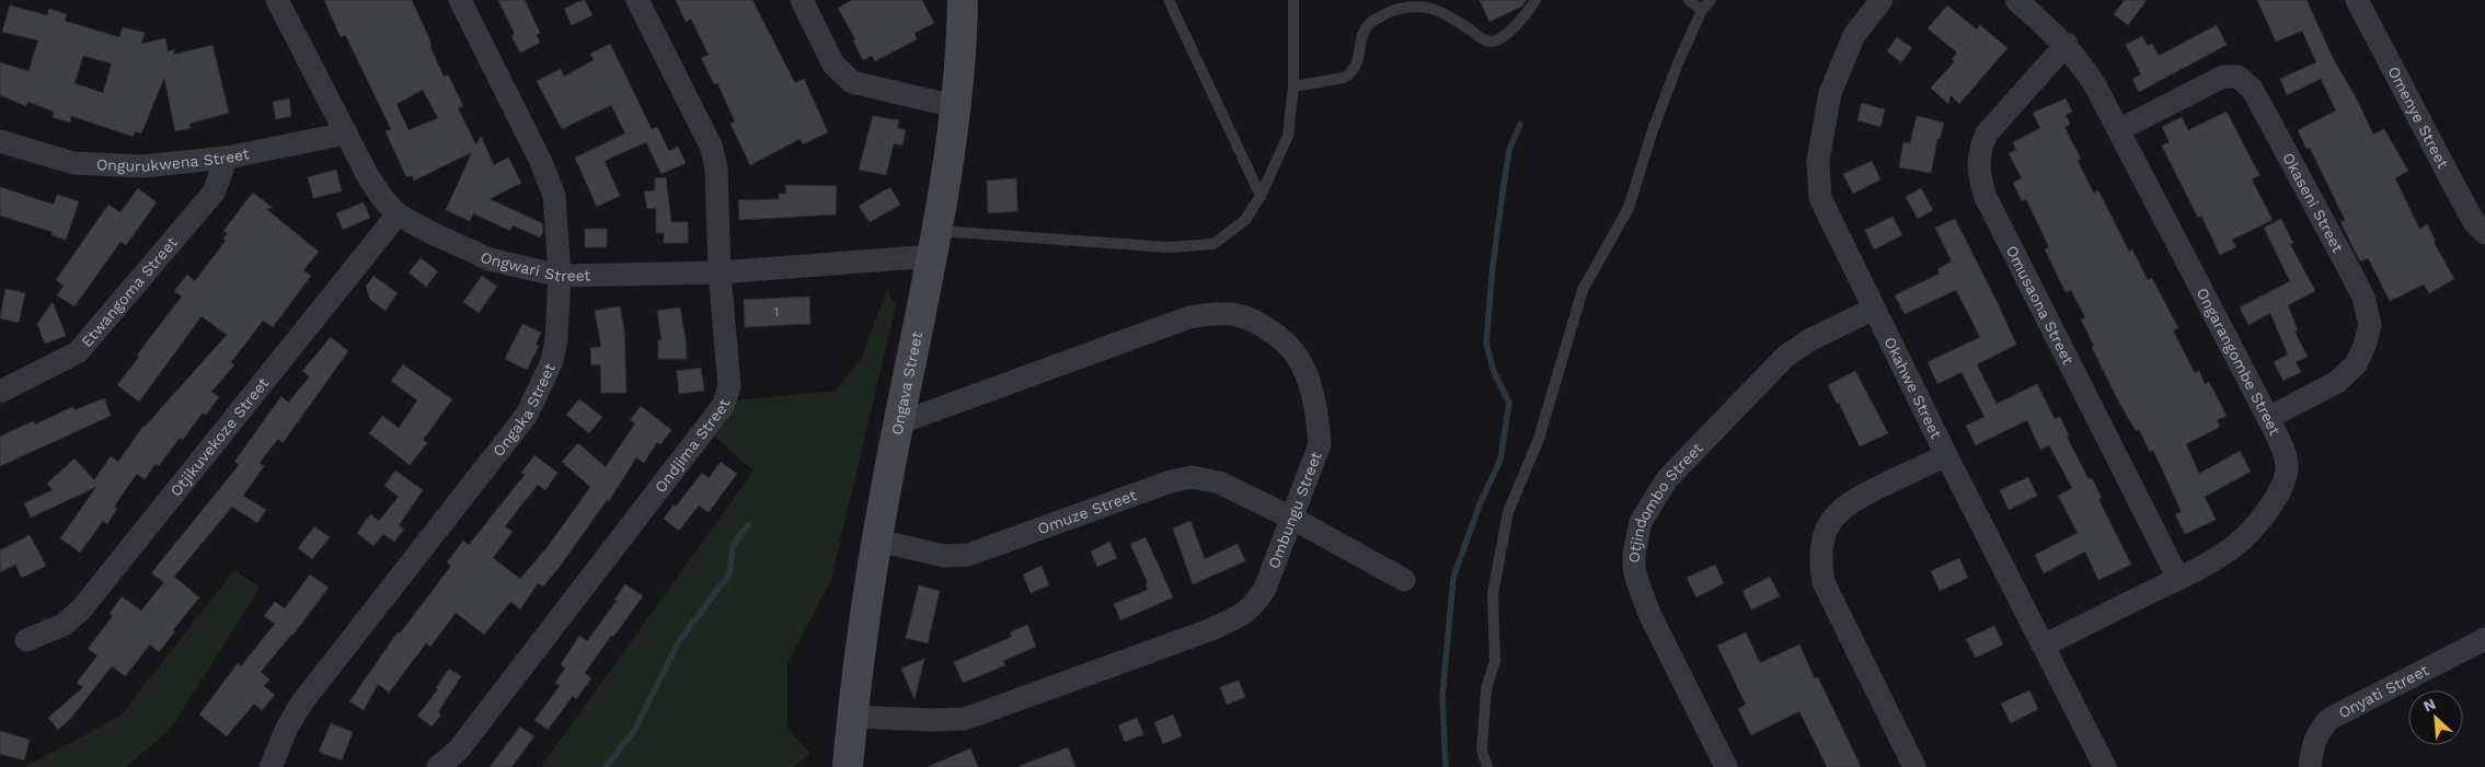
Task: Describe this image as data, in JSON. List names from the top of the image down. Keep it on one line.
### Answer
{"streets":{"street":["Omenye Street","Ongurukwena Street","Okaseni Street","Ongwari Street","Etwangoma Street","Omusaona Street","Ongarangombe Street","Ongava Street","Okahwe Street","Ongaka Street","Otjikuvekoze Street","Ondjima Street","Otjindombo Street","Ombungu Street","Omuze Street","Onyati Street"]},"crossings":[["Ongurukwena Street","Ongwari Street"],["Ongurukwena Street","Etwangoma Street"],["Okaseni Street","Ongarangombe Street"],["Ongwari Street","Ongava Street"],["Ongwari Street","Ongaka Street"],["Ongwari Street","Otjikuvekoze Street"],["Ongwari Street","Ondjima Street"],["Omusaona Street","Ongarangombe Street"],["Ongarangombe Street","Okahwe Street"],["Ongava Street","Ombungu Street"],["Ongava Street","Omuze Street"],["Okahwe Street","Otjindombo Street"],["Ombungu Street","Omuze Street"]],"house_numbers":["1"],"north":"top left"}
